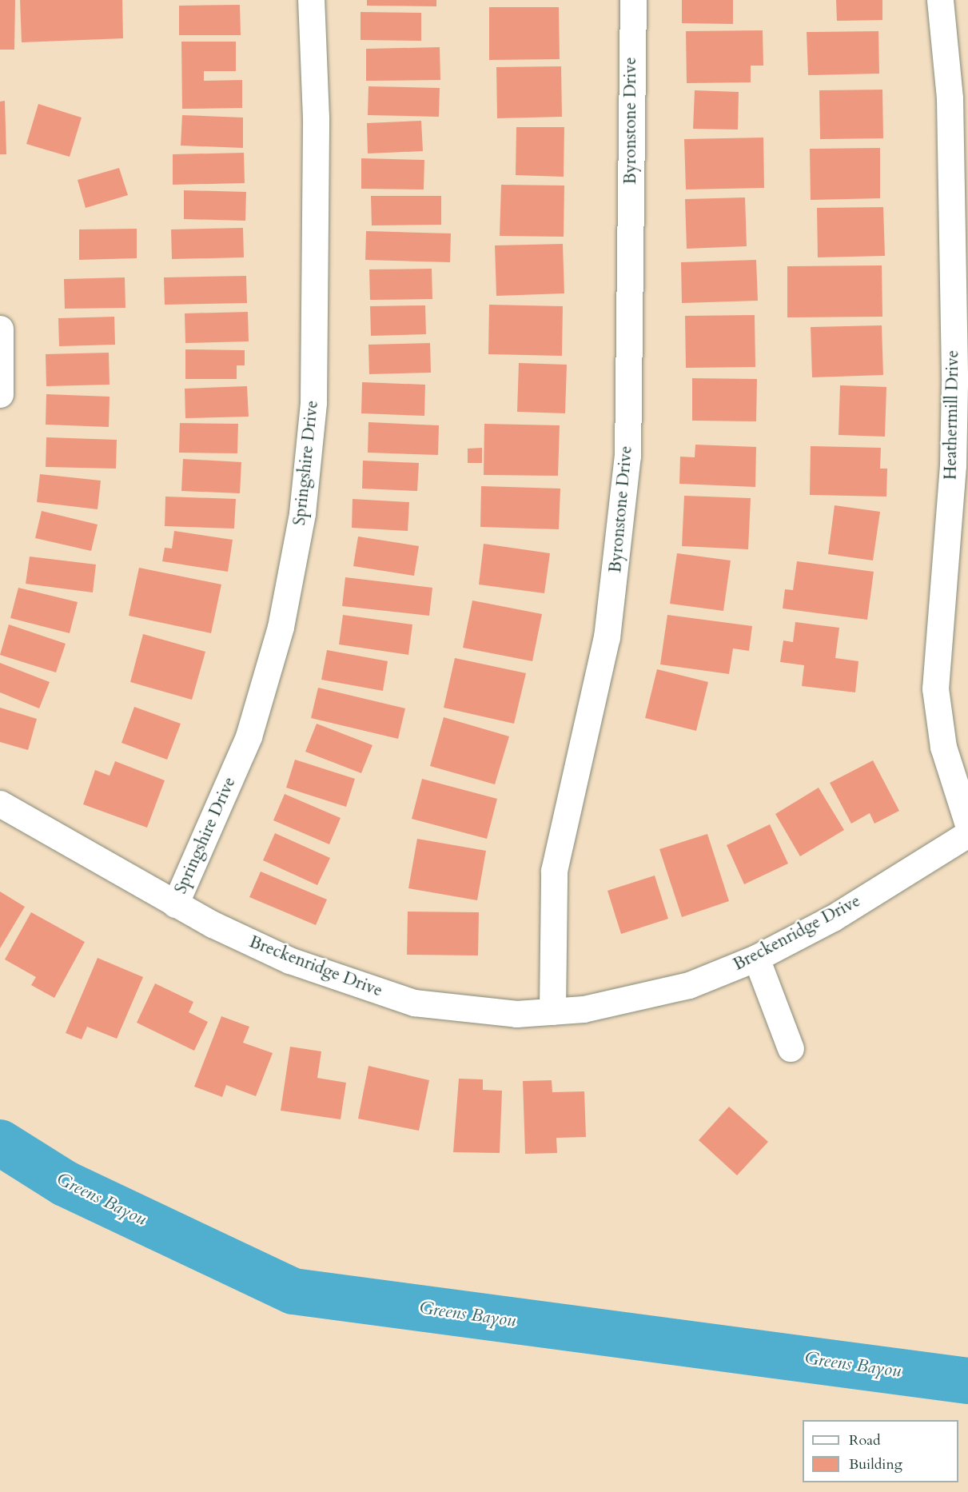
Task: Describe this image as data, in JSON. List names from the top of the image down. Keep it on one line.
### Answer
{"streets":{"street":["Byronstone Drive","Heathermill Drive","Springshire Drive","Breckenridge Drive"]},"crossings":[["Byronstone Drive","Breckenridge Drive"],["Springshire Drive","Breckenridge Drive"]],"water":["Greens Bayou"],"legend":["Road","Building"]}
